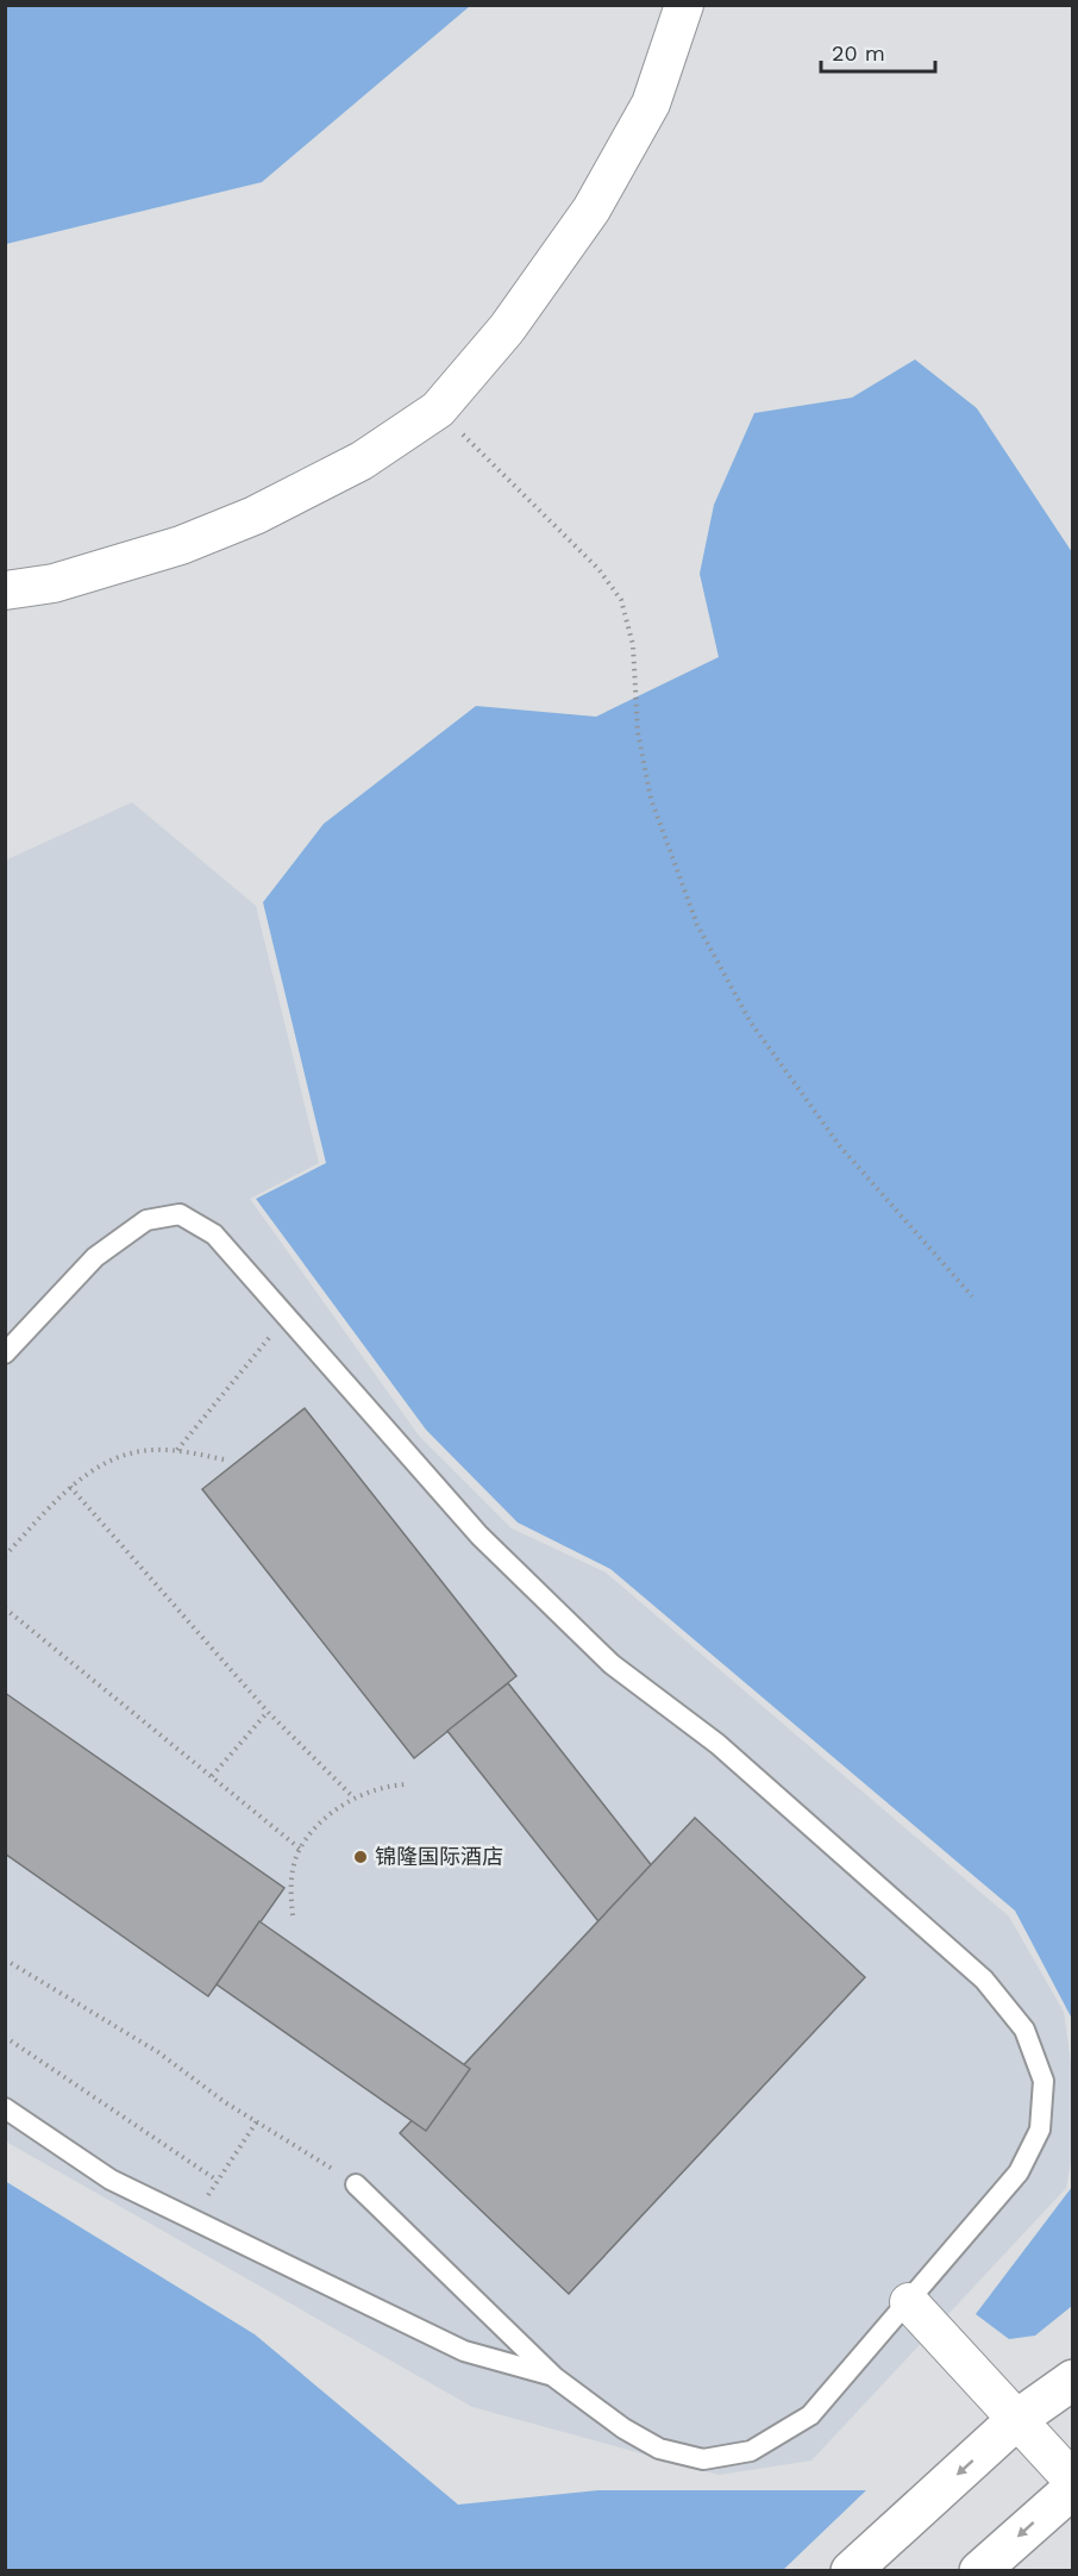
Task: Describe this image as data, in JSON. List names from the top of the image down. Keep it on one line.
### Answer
{"places":["锦隆国际酒店"],"scale_bar":"20 m"}
